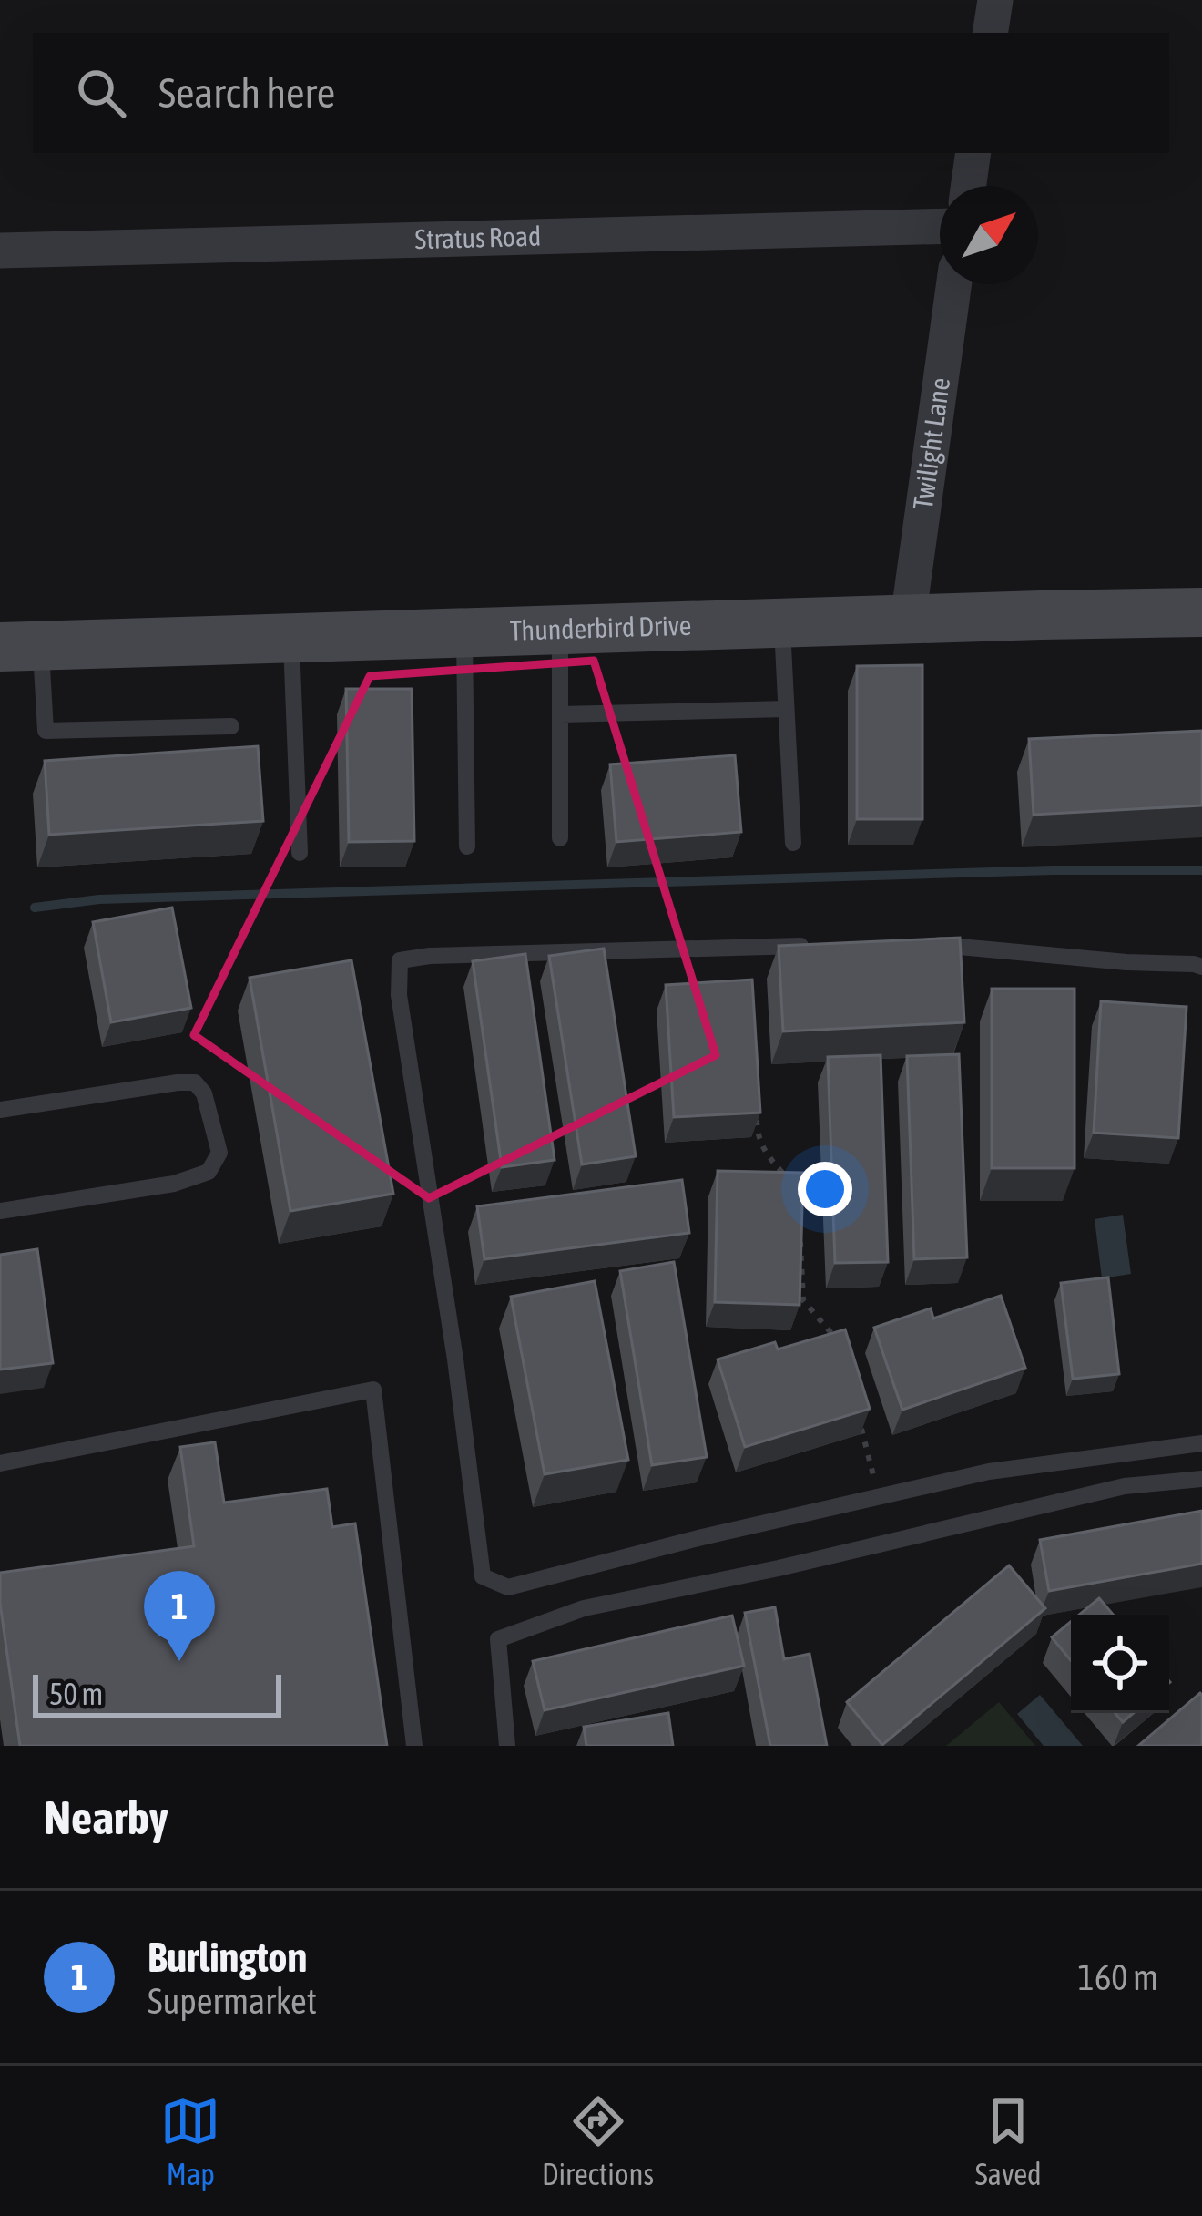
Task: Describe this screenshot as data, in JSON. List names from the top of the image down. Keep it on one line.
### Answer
{"streets":{"street":["Stratus Road","Twilight Lane","Thunderbird Drive"]},"crossings":[["Twilight Lane","Thunderbird Drive"]],"scale_bar":"50 m","north":"top right","page":{"search":"Search here","pins":"1","scale":"50 m","heading":"Nearby","list":[{"mark":"1","name":"Burlington","note":"Supermarket","value":"160 m"}],"nav":["Map","Directions","Saved"]}}
